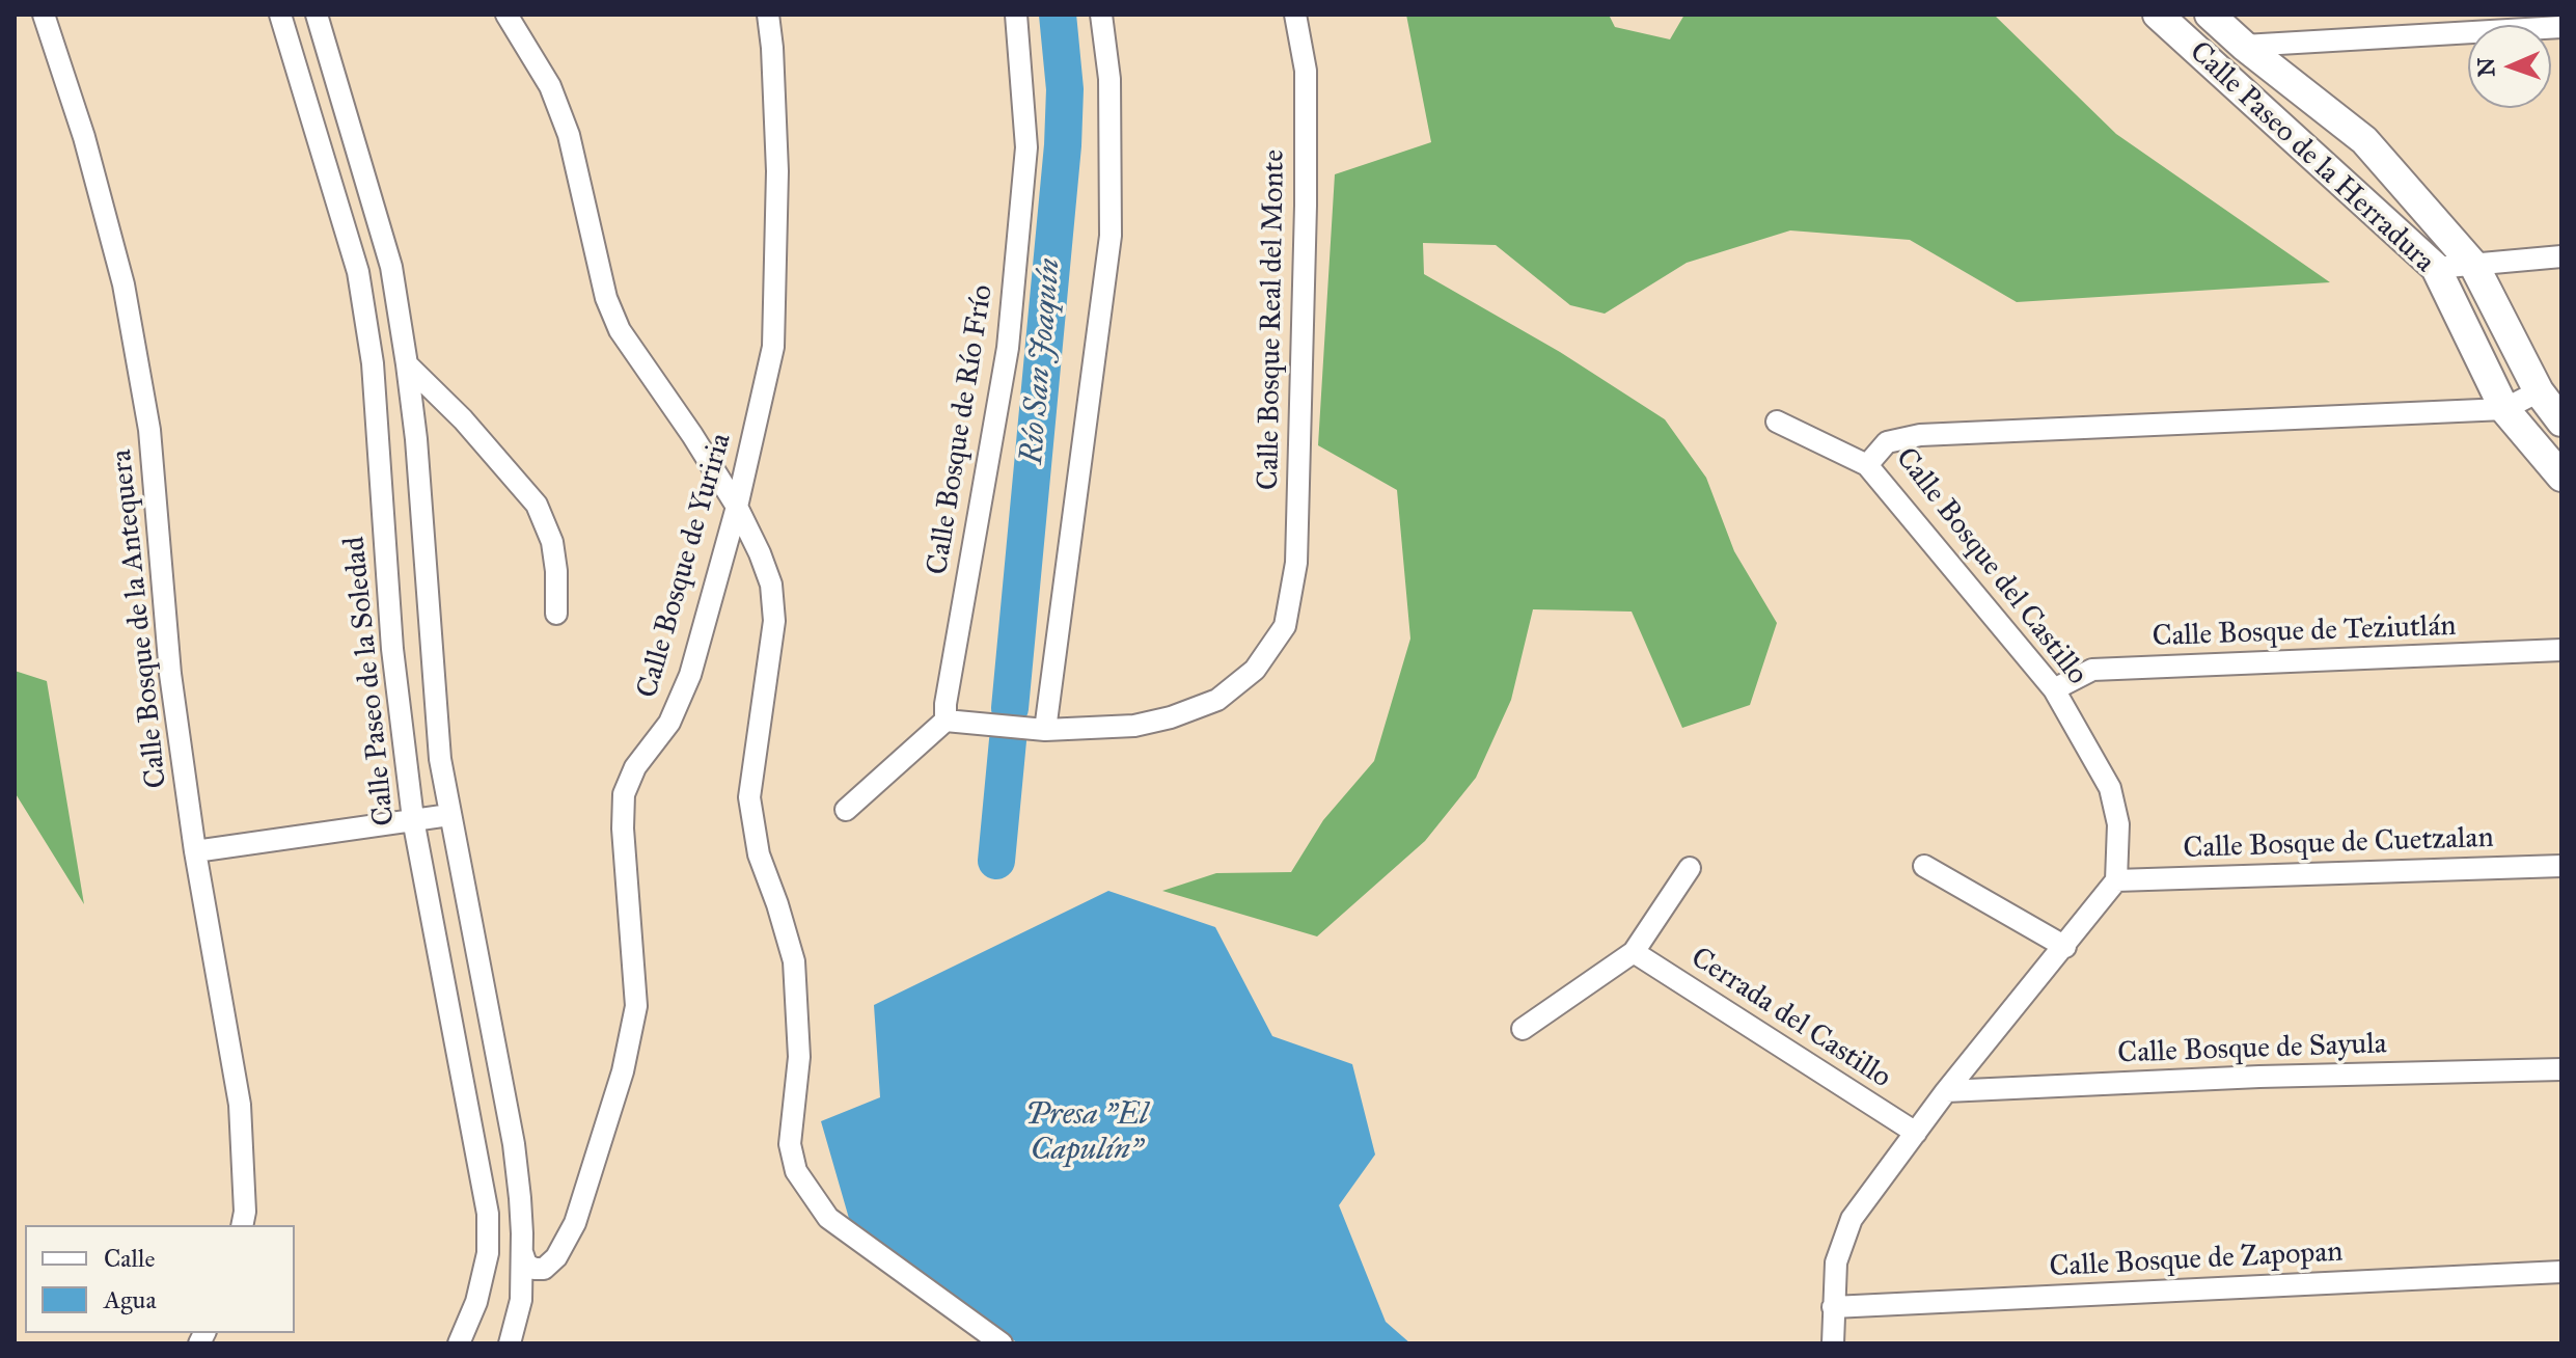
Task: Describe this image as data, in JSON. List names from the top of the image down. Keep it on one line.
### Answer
{"streets":{"main road":["Calle Paseo de la Herradura"],"street":["Calle Bosque Real del Monte","Calle Bosque de Río Frío","Calle Bosque de Yuriria","Calle Bosque del Castillo","Calle Bosque de la Antequera","Calle Bosque de Teziutlán","Calle Paseo de la Soledad","Calle Bosque de Cuetzalan","Cerrada del Castillo","Calle Bosque de Sayula","Calle Bosque de Zapopan"]},"crossings":[["Calle Paseo de la Herradura","Calle Bosque del Castillo"],["Calle Bosque del Castillo","Calle Bosque de Teziutlán"],["Calle Bosque del Castillo","Calle Bosque de Cuetzalan"]],"water":["Río San Joaquín","Presa \"El Capulín\""],"legend":["Calle","Agua"],"north":"left"}
